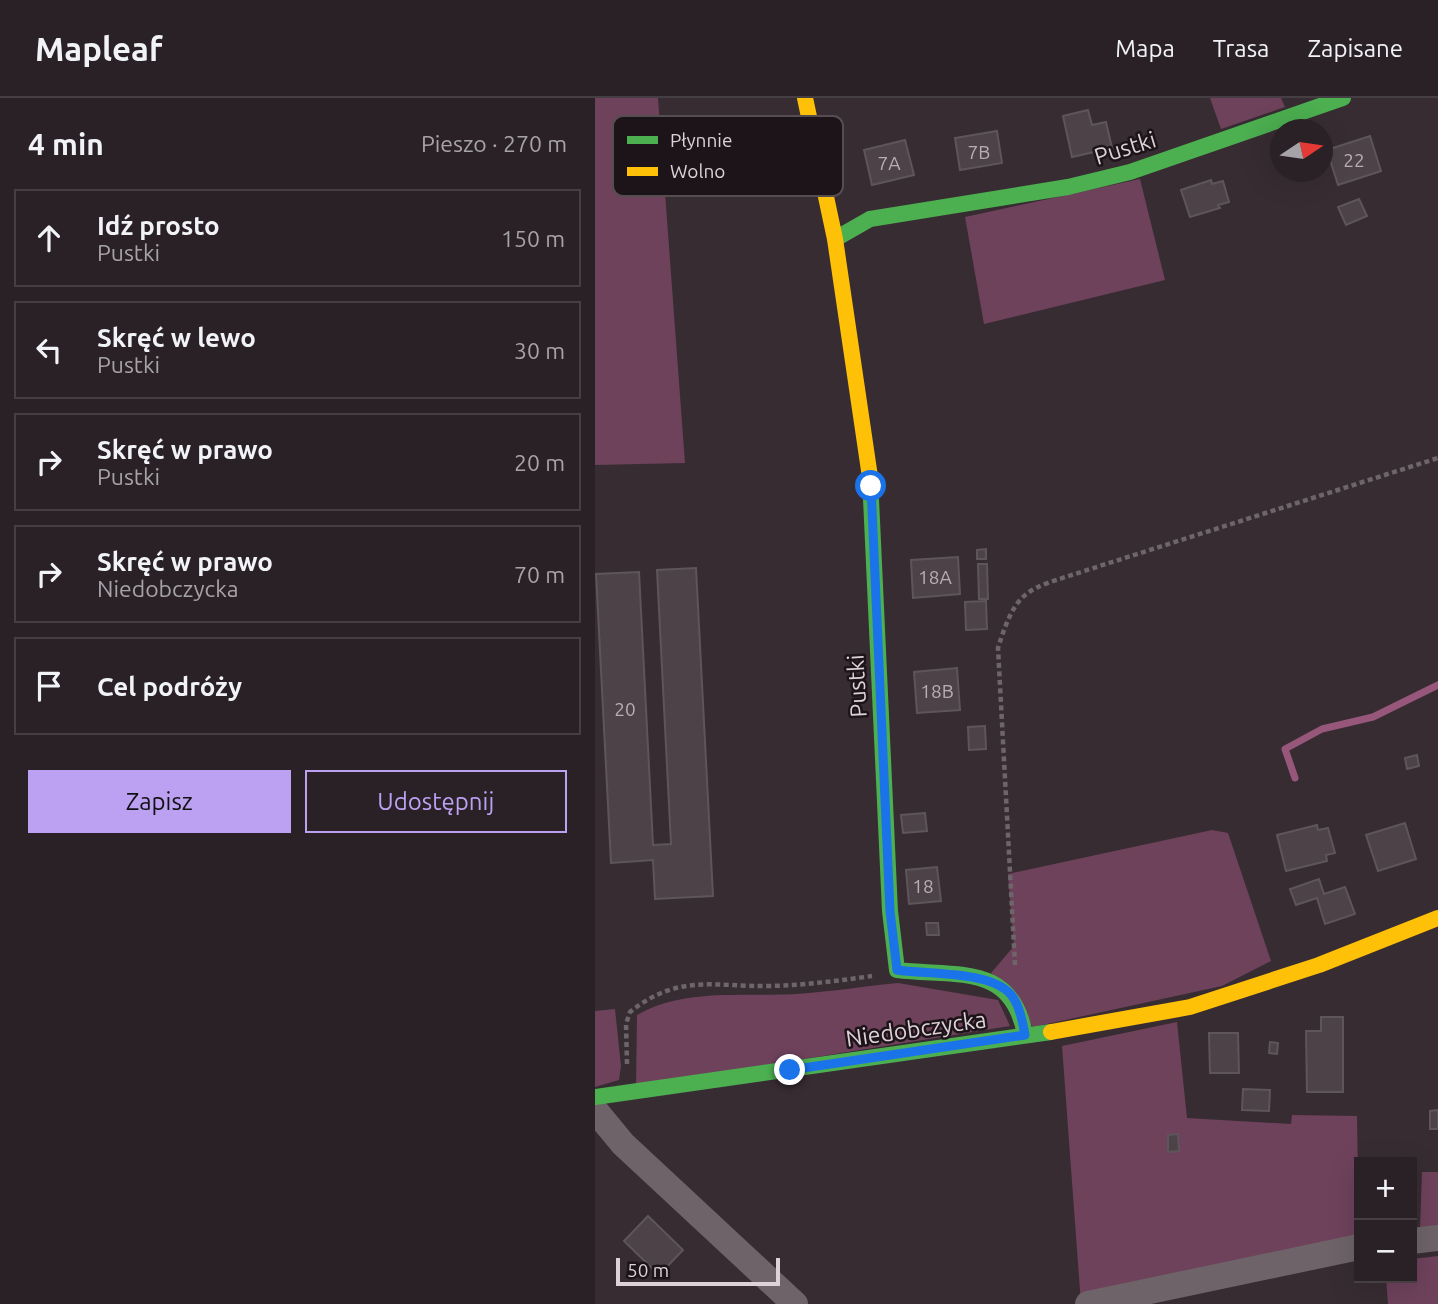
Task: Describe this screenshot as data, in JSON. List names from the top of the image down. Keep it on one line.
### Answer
{"streets":{"street":["Pustki","Niedobczycka"]},"house_numbers":["7B","22","7A","18A","18B","20","18"],"legend":["Płynnie","Wolno"],"scale_bar":"50 m","north":"right","page":{"header":"Mapleaf","nav":["Mapa","Trasa","Zapisane"],"heading":["4 min","Pieszo · 270 m"],"list":[["Idź prosto","Pustki","150 m"],["Skręć w lewo","Pustki","30 m"],["Skręć w prawo","Pustki","20 m"],["Skręć w prawo","Niedobczycka","70 m"],"Cel podróży"],"buttons":["Zapisz","Udostępnij"],"map_buttons":["+","−"],"scale":"50 m"}}
